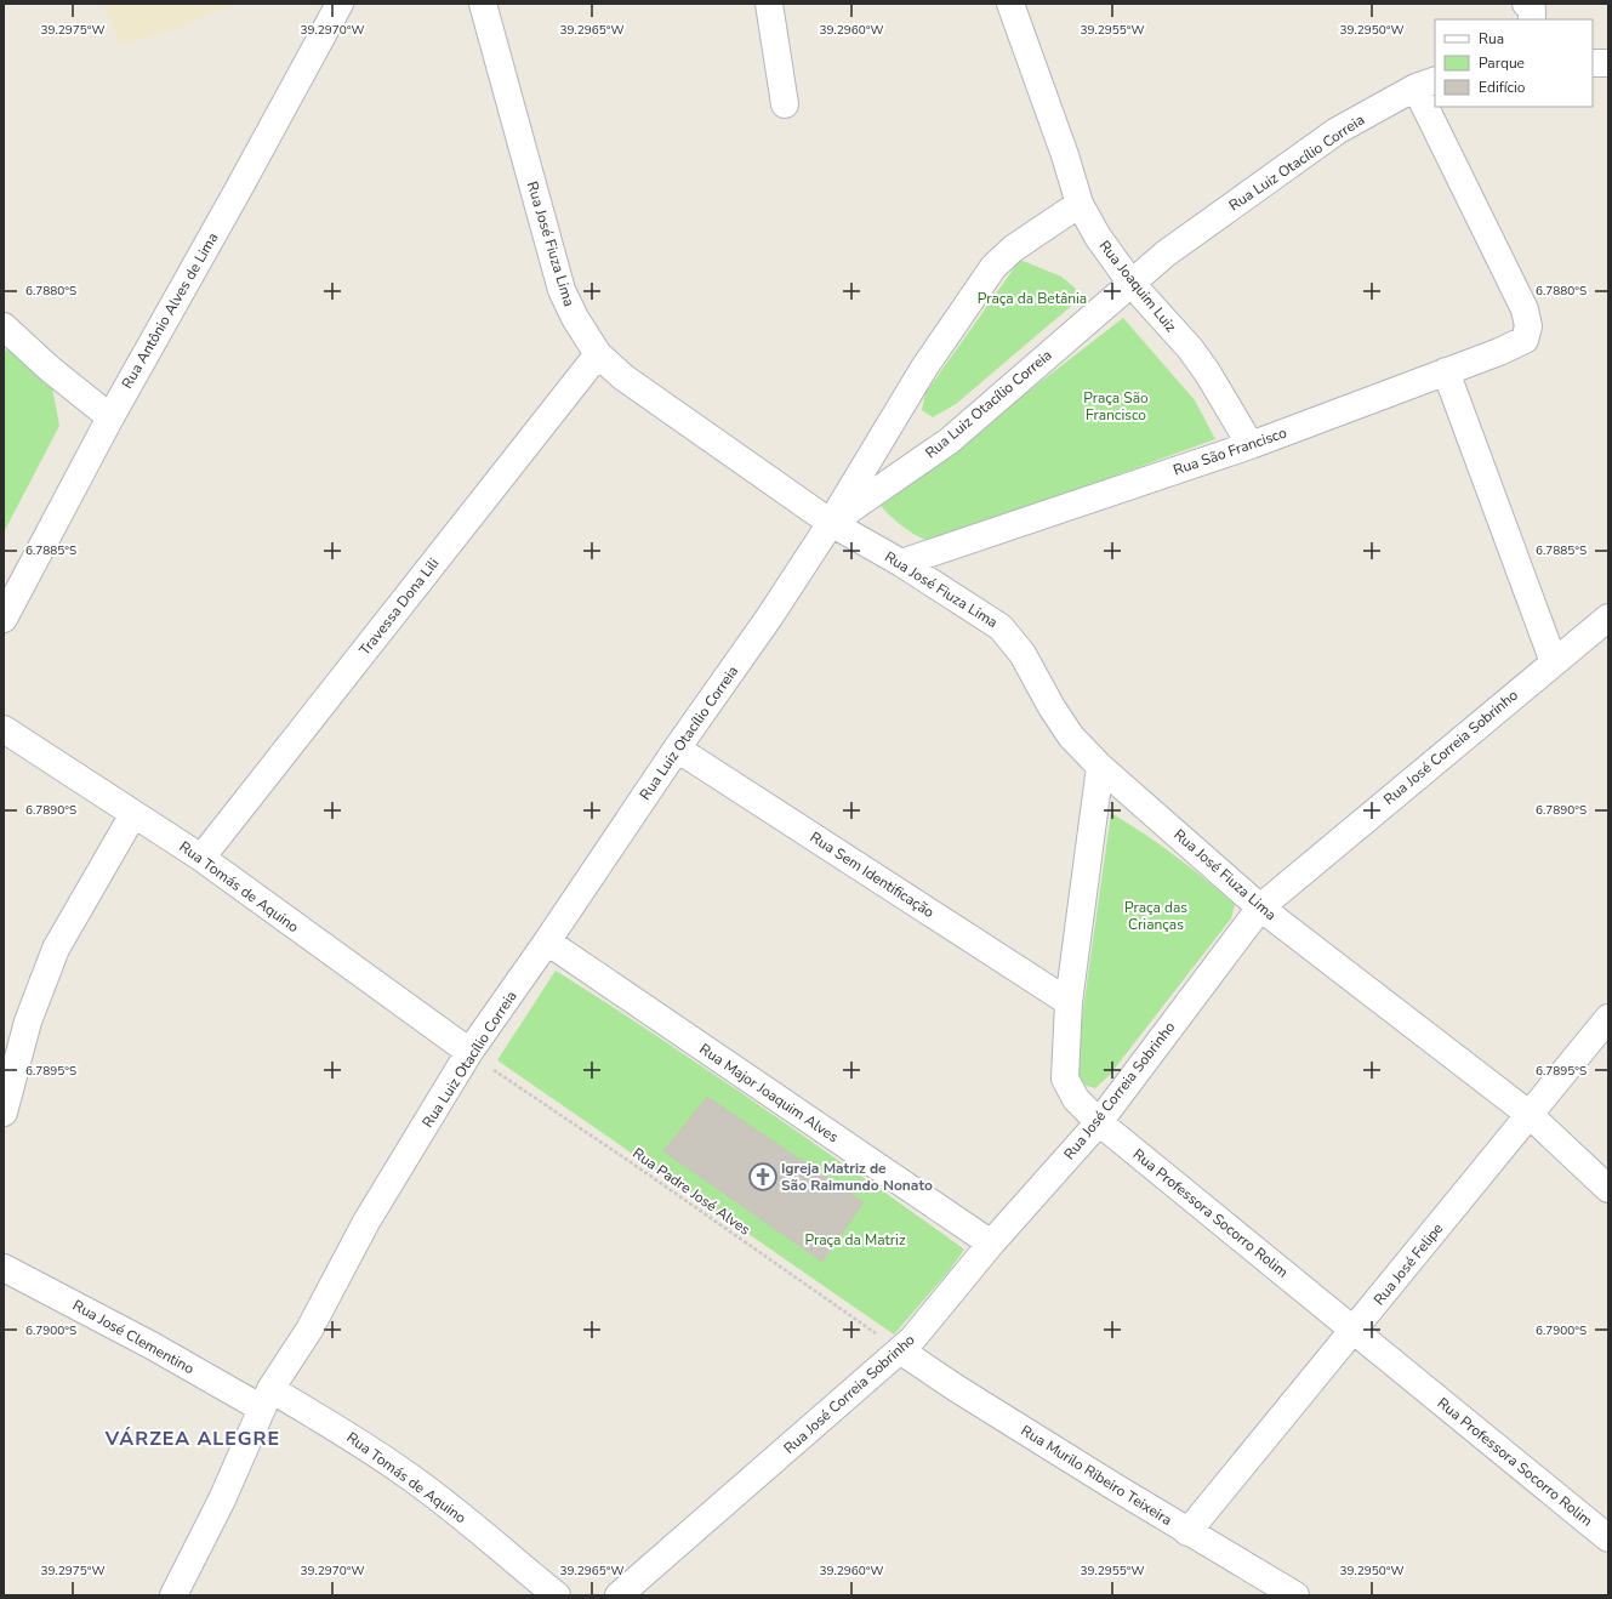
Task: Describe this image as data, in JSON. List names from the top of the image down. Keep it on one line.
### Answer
{"streets":{"street":["Rua Luiz Otacílio Correia","Rua José Fiuza Lima","Rua Joaquim Luiz","Rua Antônio Alves de Lima","Rua São Francisco","Travessa Dona Lili","Rua José Correia Sobrinho","Rua Sem Identificação","Rua Tomás de Aquino","Rua Major Joaquim Alves","Rua Professora Socorro Rolim","Rua José Felipe","Rua José Clementino","Rua Murilo Ribeiro Teixeira"],"path":["Rua Padre José Alves"]},"crossings":[["Rua Luiz Otacílio Correia","Rua José Fiuza Lima"],["Rua Luiz Otacílio Correia","Rua Joaquim Luiz"],["Rua Luiz Otacílio Correia","Rua São Francisco"],["Rua Luiz Otacílio Correia","Rua Sem Identificação"],["Rua Luiz Otacílio Correia","Rua Tomás de Aquino"],["Rua Luiz Otacílio Correia","Rua Major Joaquim Alves"],["Rua Luiz Otacílio Correia","Rua Padre José Alves"],["Rua Luiz Otacílio Correia","Rua José Clementino"],["Rua José Fiuza Lima","Rua São Francisco"],["Rua José Fiuza Lima","Travessa Dona Lili"],["Rua José Fiuza Lima","Rua José Correia Sobrinho"],["Rua José Fiuza Lima","Rua Professora Socorro Rolim"],["Rua José Fiuza Lima","Rua José Felipe"],["Rua Joaquim Luiz","Rua São Francisco"],["Travessa Dona Lili","Rua Tomás de Aquino"],["Rua José Correia Sobrinho","Rua Major Joaquim Alves"],["Rua José Correia Sobrinho","Rua Padre José Alves"],["Rua José Correia Sobrinho","Rua Professora Socorro Rolim"],["Rua José Correia Sobrinho","Rua Murilo Ribeiro Teixeira"],["Rua Sem Identificação","Rua Professora Socorro Rolim"],["Rua Tomás de Aquino","Rua Padre José Alves"],["Rua Tomás de Aquino","Rua José Clementino"],["Rua Padre José Alves","Rua Murilo Ribeiro Teixeira"],["Rua Professora Socorro Rolim","Rua José Felipe"],["Rua José Felipe","Rua Murilo Ribeiro Teixeira"]],"districts":["VÁRZEA ALEGRE"],"parks":["Praça da Betânia","Praça São Francisco","Praça das Crianças","Praça da Matriz"],"places":{"church":["Igreja Matriz de São Raimundo Nonato"]},"legend":["Rua","Parque","Edifício"],"coordinates":["39.2975°W","39.2970°W","39.2965°W","39.2960°W","39.2955°W","39.2950°W","6.7880°S","6.7885°S","6.7890°S","6.7895°S","6.7900°S"]}
